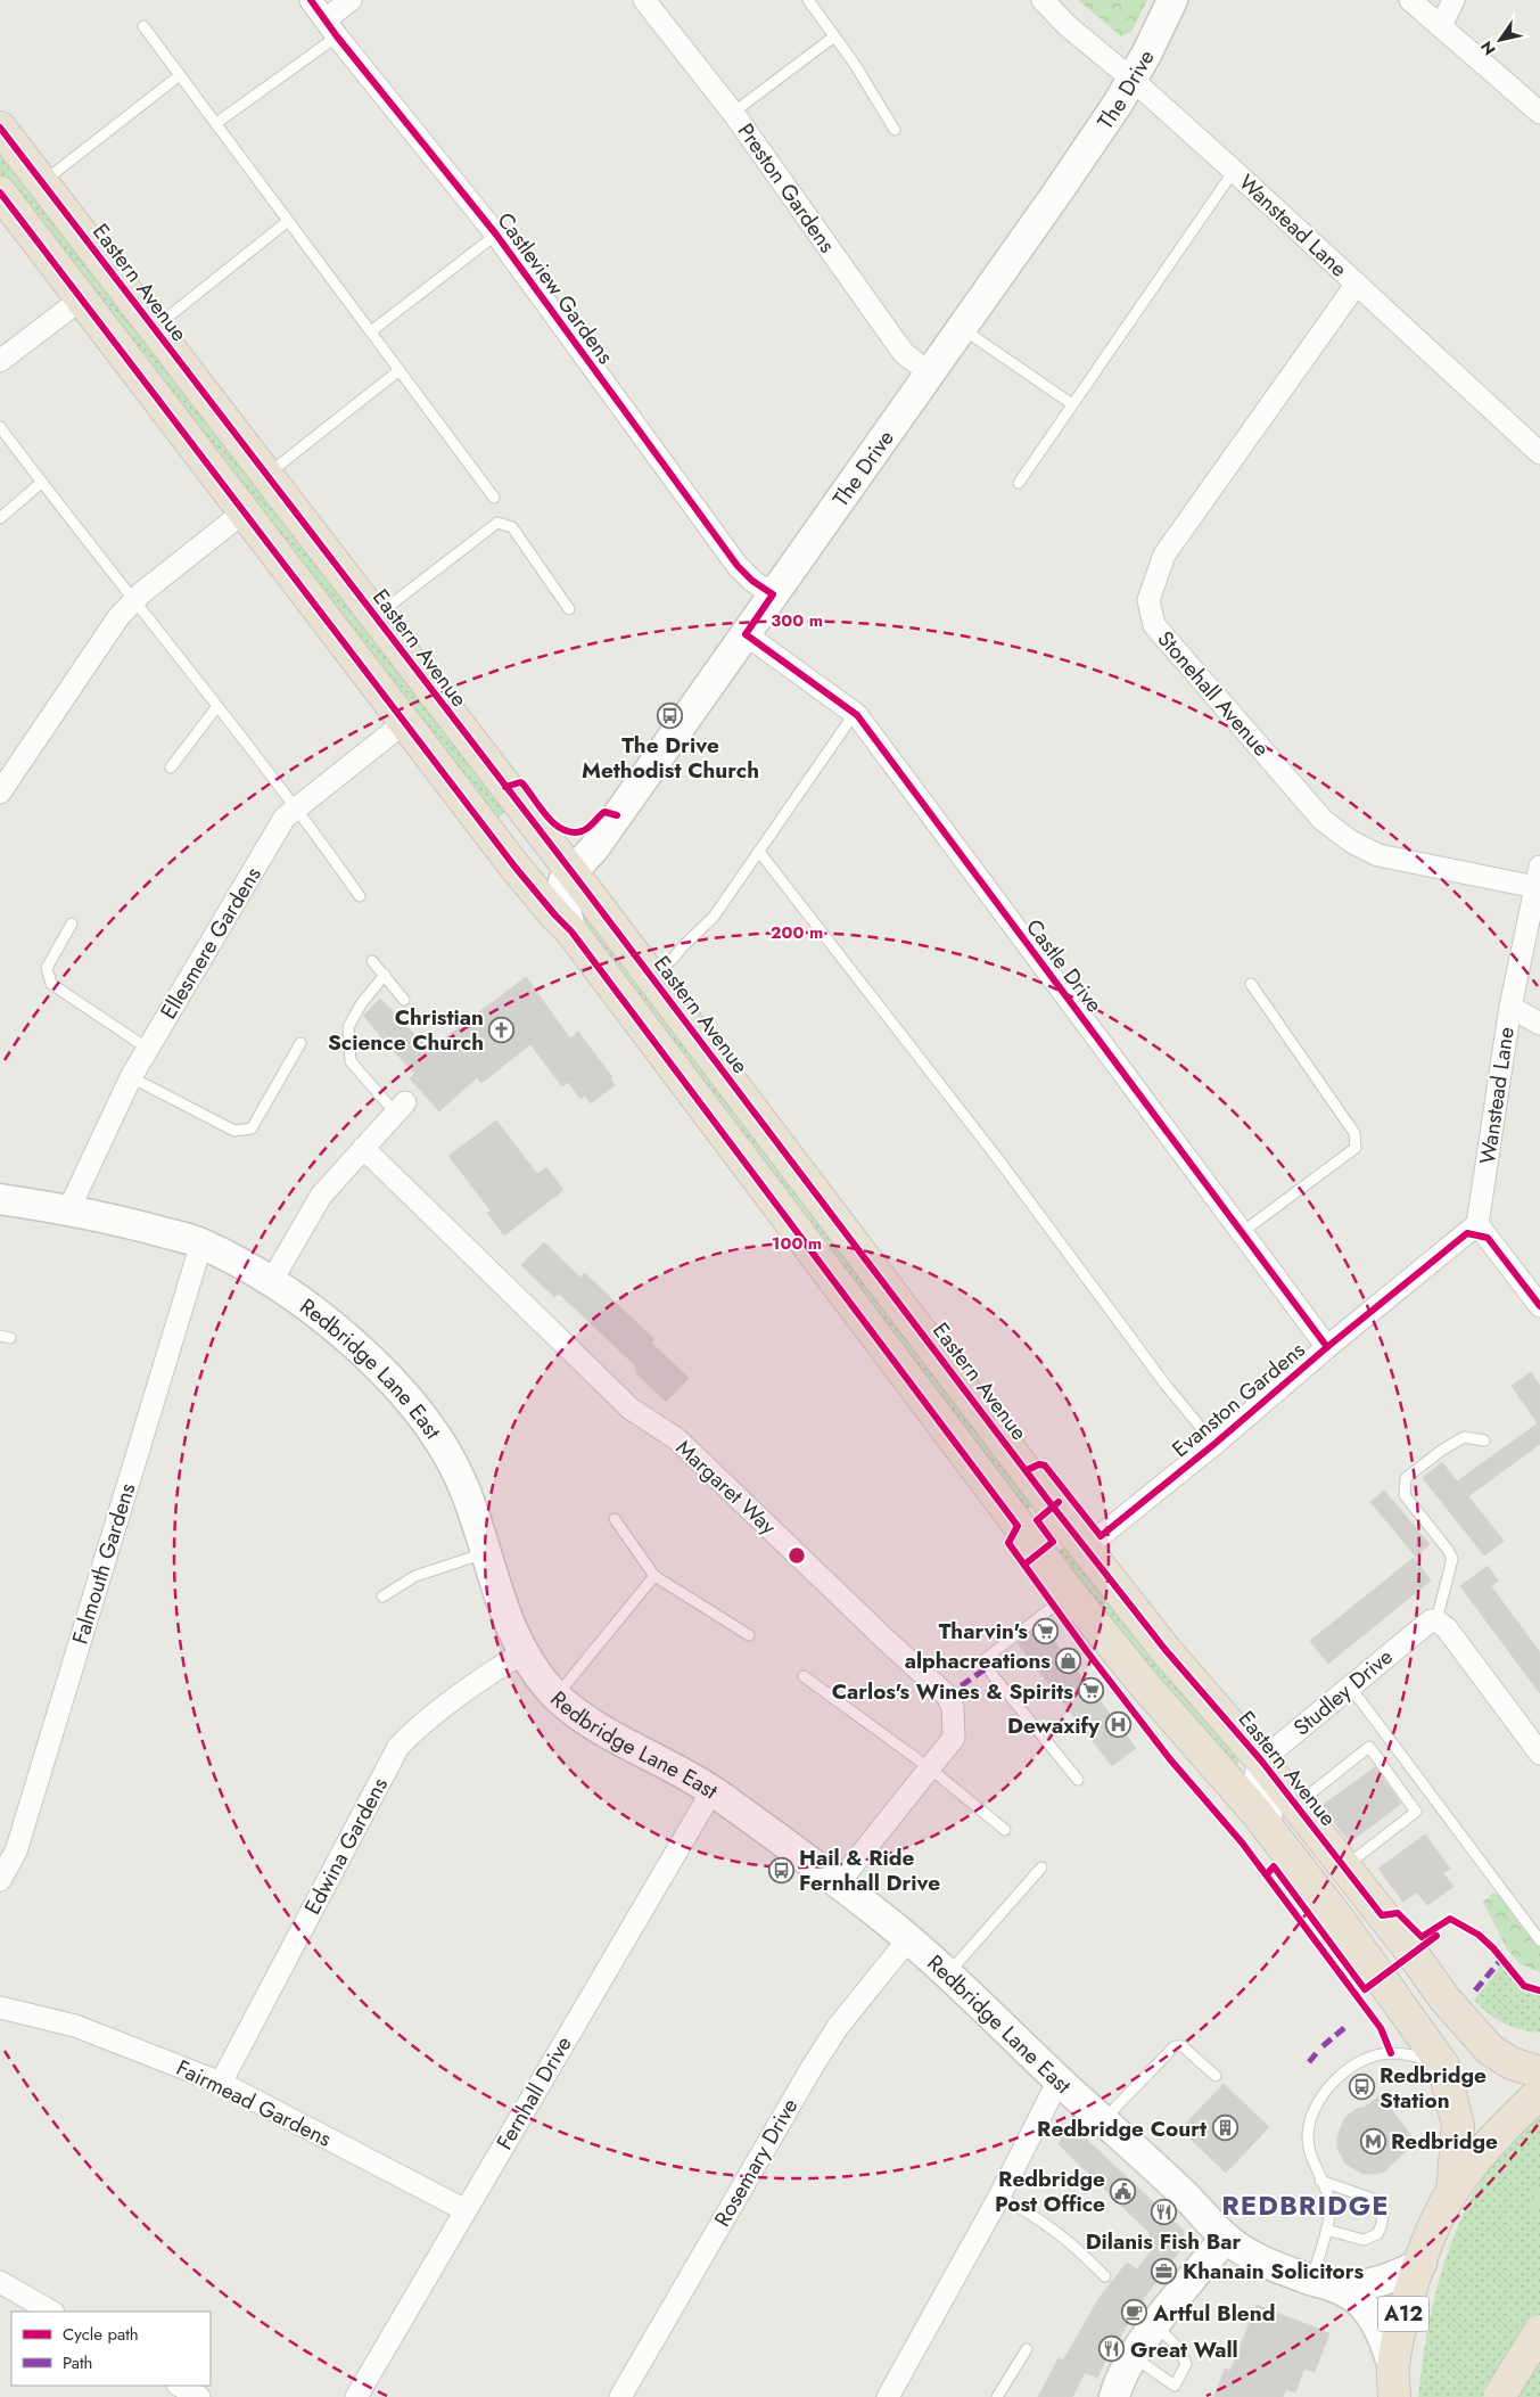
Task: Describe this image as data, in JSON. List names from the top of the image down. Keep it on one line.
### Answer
{"streets":{"highway":["Eastern Avenue","A12"],"street":["The Drive","Preston Gardens","Wanstead Lane","Castleview Gardens","Stonehall Avenue","Ellesmere Gardens","Castle Drive","Redbridge Lane East","Evanston Gardens","Margaret Way","Falmouth Gardens","Studley Drive","Edwina Gardens","Fernhall Drive","Fairmead Gardens","Rosemary Drive"]},"crossings":[["The Drive","Preston Gardens"],["The Drive","Wanstead Lane"],["The Drive","Eastern Avenue"],["The Drive","Castleview Gardens"],["The Drive","Castle Drive"],["The Drive","A12"],["Wanstead Lane","Stonehall Avenue"],["Wanstead Lane","Evanston Gardens"],["Eastern Avenue","Evanston Gardens"],["Eastern Avenue","Studley Drive"],["Ellesmere Gardens","Redbridge Lane East"],["Ellesmere Gardens","A12"],["Castle Drive","Evanston Gardens"],["Redbridge Lane East","Margaret Way"],["Redbridge Lane East","Falmouth Gardens"],["Redbridge Lane East","Edwina Gardens"],["Redbridge Lane East","Fernhall Drive"],["Redbridge Lane East","Rosemary Drive"],["Redbridge Lane East","A12"],["Edwina Gardens","Fairmead Gardens"],["Fernhall Drive","Fairmead Gardens"]],"districts":["REDBRIDGE"],"places":{"bus stop":["The Drive Methodist Church","Hail & Ride Fernhall Drive","Redbridge Station"],"church":["Christian Science Church"],"supermarket":["Tharvin's","Carlos's Wines & Spirits"],"shop":["alphacreations"],"hospital":["Dewaxify"],"building":["Redbridge Court"],"metro station":["Redbridge"],"public building":["Redbridge Post Office"],"restaurant":["Dilanis Fish Bar","Great Wall"],"office":["Khanain Solicitors"],"cafe":["Artful Blend"]},"legend":["Cycle path","Path"],"north":"bottom left","rings":["300 m","200 m","100 m"]}
